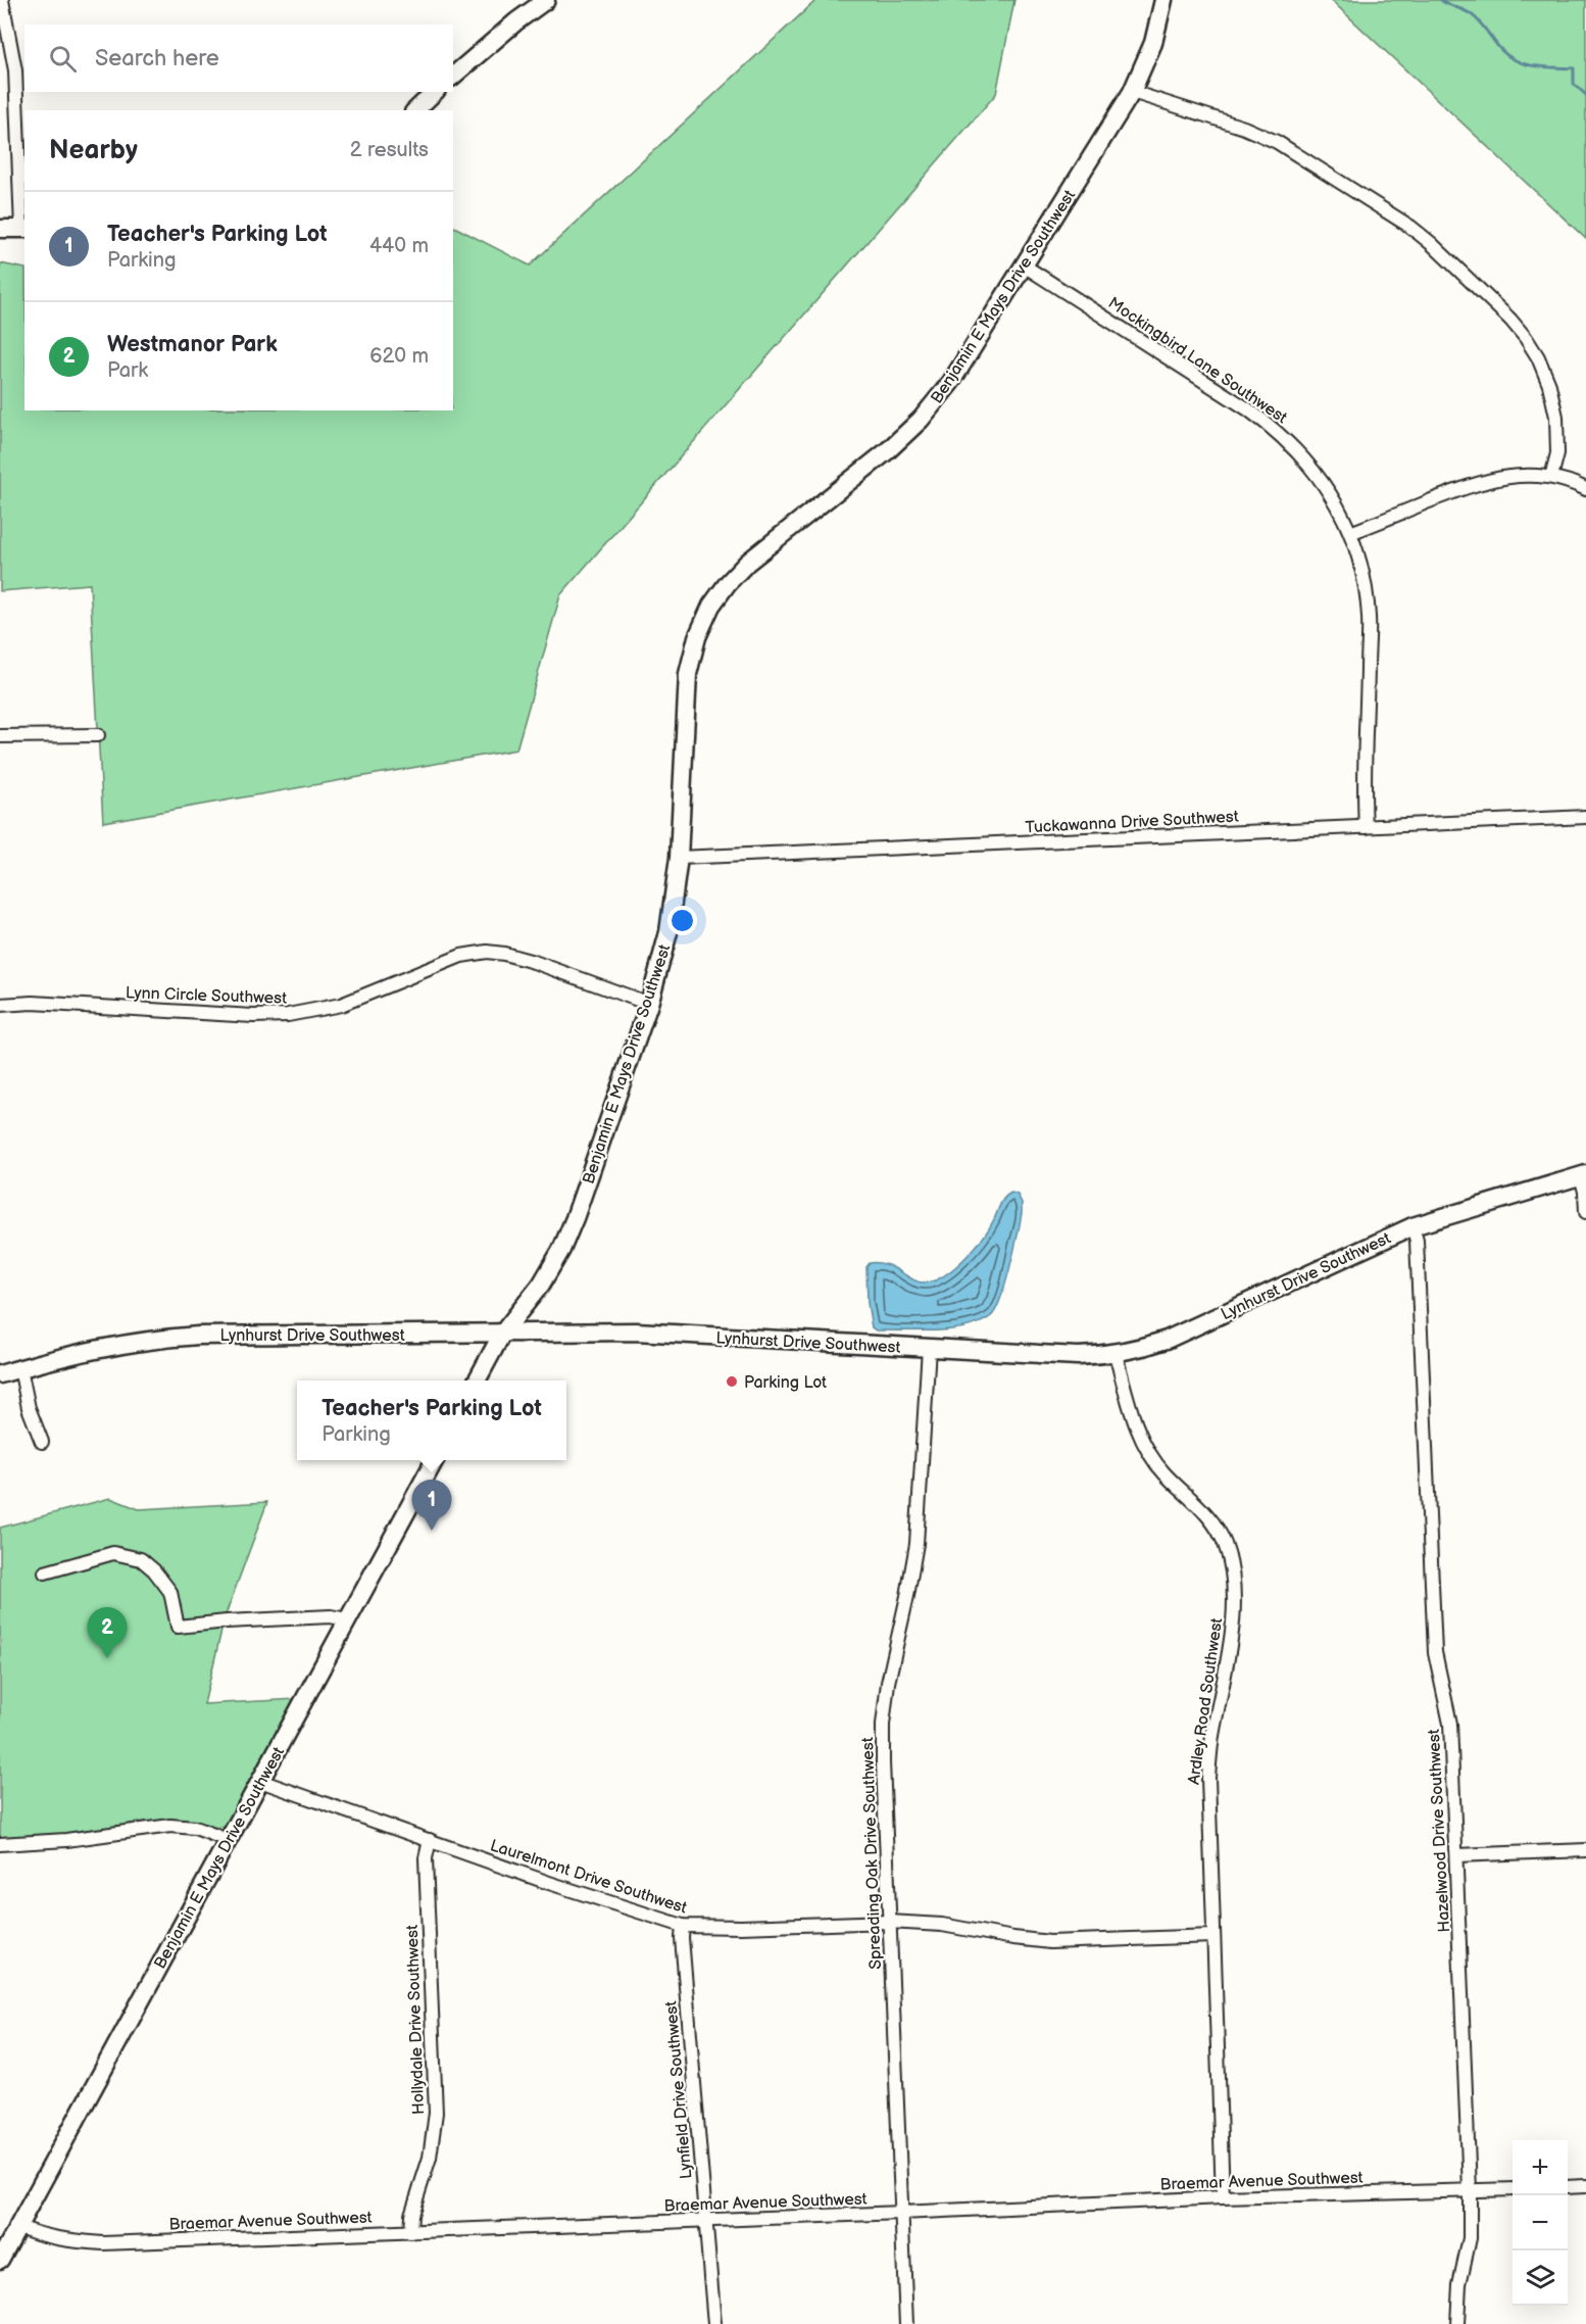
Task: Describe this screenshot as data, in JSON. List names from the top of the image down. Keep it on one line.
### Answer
{"streets":{"street":["Benjamin E Mays Drive Southwest","Mockingbird Lane Southwest","Tuckawanna Drive Southwest","Lynn Circle Southwest","Lynhurst Drive Southwest","Ardley Road Southwest","Hazelwood Drive Southwest","Spreading Oak Drive Southwest","Laurelmont Drive Southwest","Hollydale Drive Southwest","Lynfield Drive Southwest","Braemar Avenue Southwest"]},"crossings":[["Benjamin E Mays Drive Southwest","Mockingbird Lane Southwest"],["Benjamin E Mays Drive Southwest","Tuckawanna Drive Southwest"],["Benjamin E Mays Drive Southwest","Lynn Circle Southwest"],["Benjamin E Mays Drive Southwest","Lynhurst Drive Southwest"],["Benjamin E Mays Drive Southwest","Laurelmont Drive Southwest"],["Benjamin E Mays Drive Southwest","Braemar Avenue Southwest"],["Mockingbird Lane Southwest","Tuckawanna Drive Southwest"],["Lynhurst Drive Southwest","Ardley Road Southwest"],["Lynhurst Drive Southwest","Hazelwood Drive Southwest"],["Lynhurst Drive Southwest","Spreading Oak Drive Southwest"],["Ardley Road Southwest","Laurelmont Drive Southwest"],["Ardley Road Southwest","Braemar Avenue Southwest"],["Hazelwood Drive Southwest","Braemar Avenue Southwest"],["Spreading Oak Drive Southwest","Laurelmont Drive Southwest"],["Spreading Oak Drive Southwest","Braemar Avenue Southwest"],["Laurelmont Drive Southwest","Hollydale Drive Southwest"],["Laurelmont Drive Southwest","Lynfield Drive Southwest"],["Hollydale Drive Southwest","Braemar Avenue Southwest"],["Lynfield Drive Southwest","Braemar Avenue Southwest"]],"places":["Parking Lot"],"page":{"search":"Search here","heading":["Nearby","2 results"],"list":[{"mark":"1","name":"Teacher's Parking Lot","note":"Parking","value":"440 m"},{"mark":"2","name":"Westmanor Park","note":"Park","value":"620 m"}],"popup":["Teacher's Parking Lot","Parking"],"pins":["1","2"],"map_buttons":["+","−"]}}
